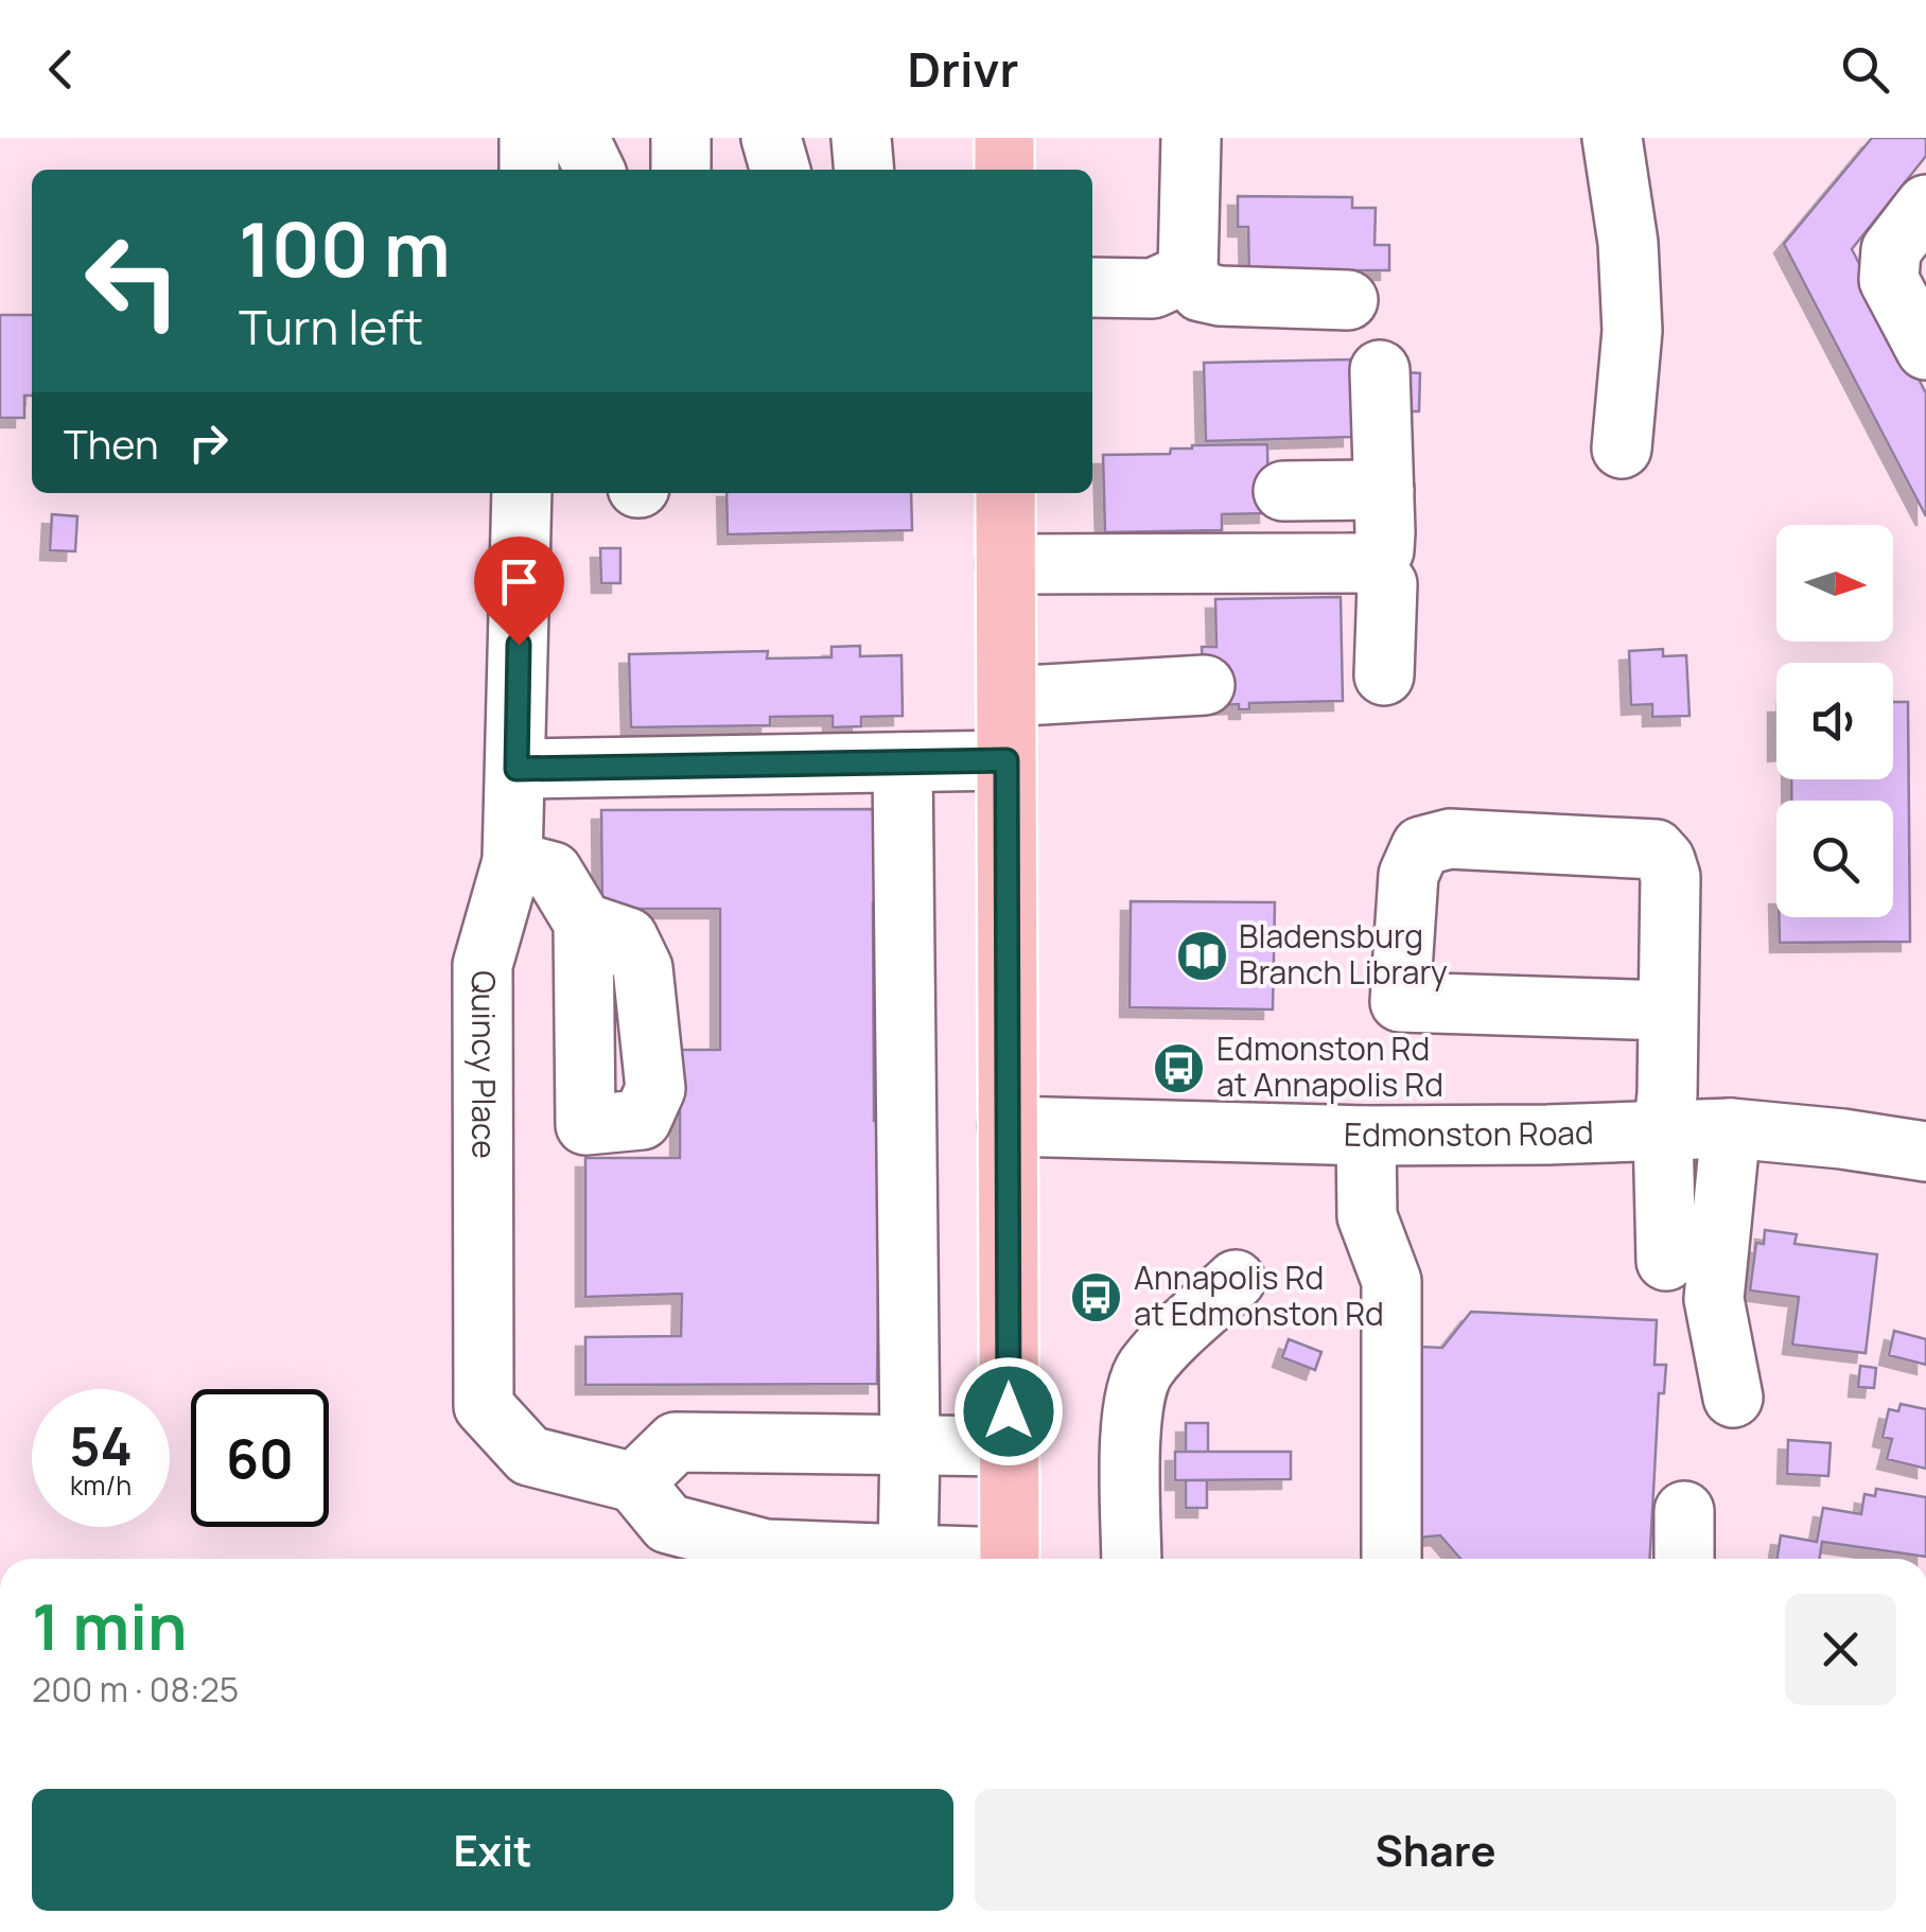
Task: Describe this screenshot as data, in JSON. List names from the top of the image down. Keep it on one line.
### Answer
{"streets":{"street":["Quincy Place","Edmonston Road"]},"places":{"library":["Bladensburg Branch Library"],"bus stop":["Edmonston Rd at Annapolis Rd","Annapolis Rd at Edmonston Rd"]},"north":"right","page":{"header":"Drivr","turn":["100 m","Turn left"],"then":"Then","speed":"54 km/h","limit":"60","heading":["1 min","200 m · 08:25"],"buttons":["Exit","Share"]}}
